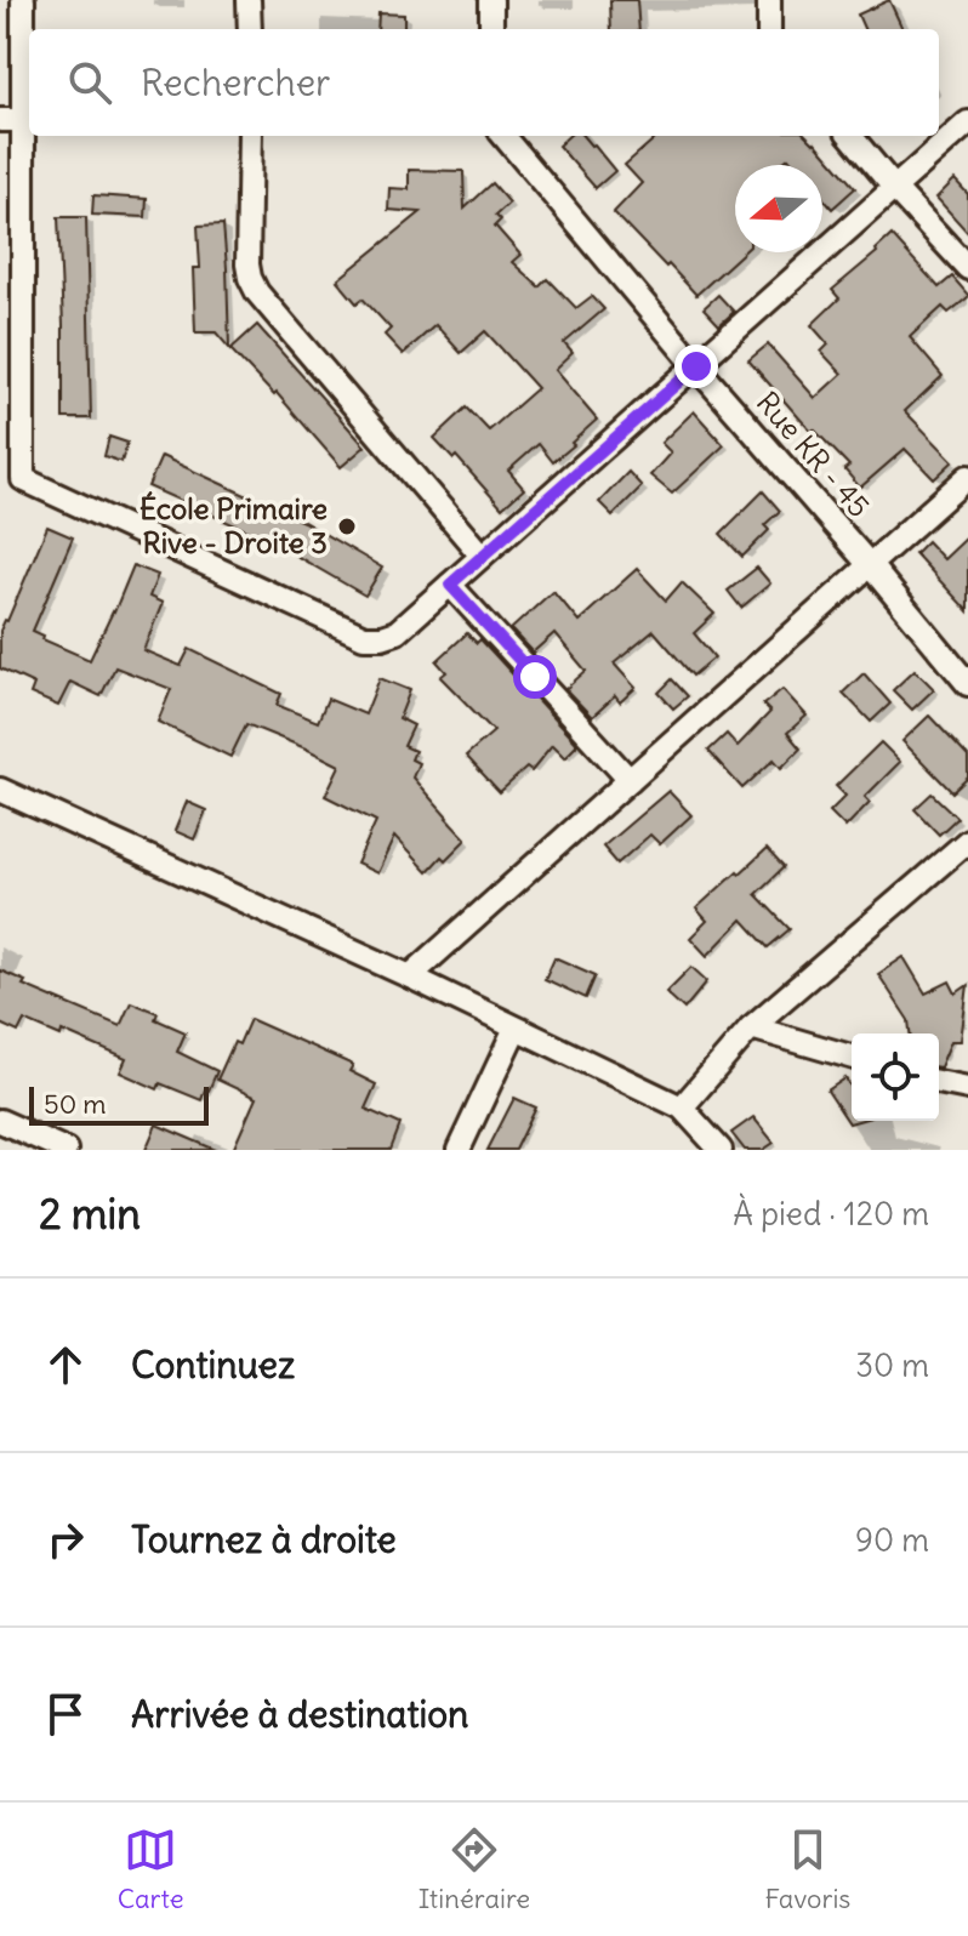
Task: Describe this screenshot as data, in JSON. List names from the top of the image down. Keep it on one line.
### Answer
{"streets":{"street":["Rue KR - 45"]},"places":["École Primaire Rive - Droite 3"],"scale_bar":"50 m","north":"left","page":{"search":"Rechercher","scale":"50 m","heading":["2 min","À pied · 120 m"],"list":[["Continuez","30 m"],["Tournez à droite","90 m"],"Arrivée à destination"],"nav":["Carte","Itinéraire","Favoris"]}}
